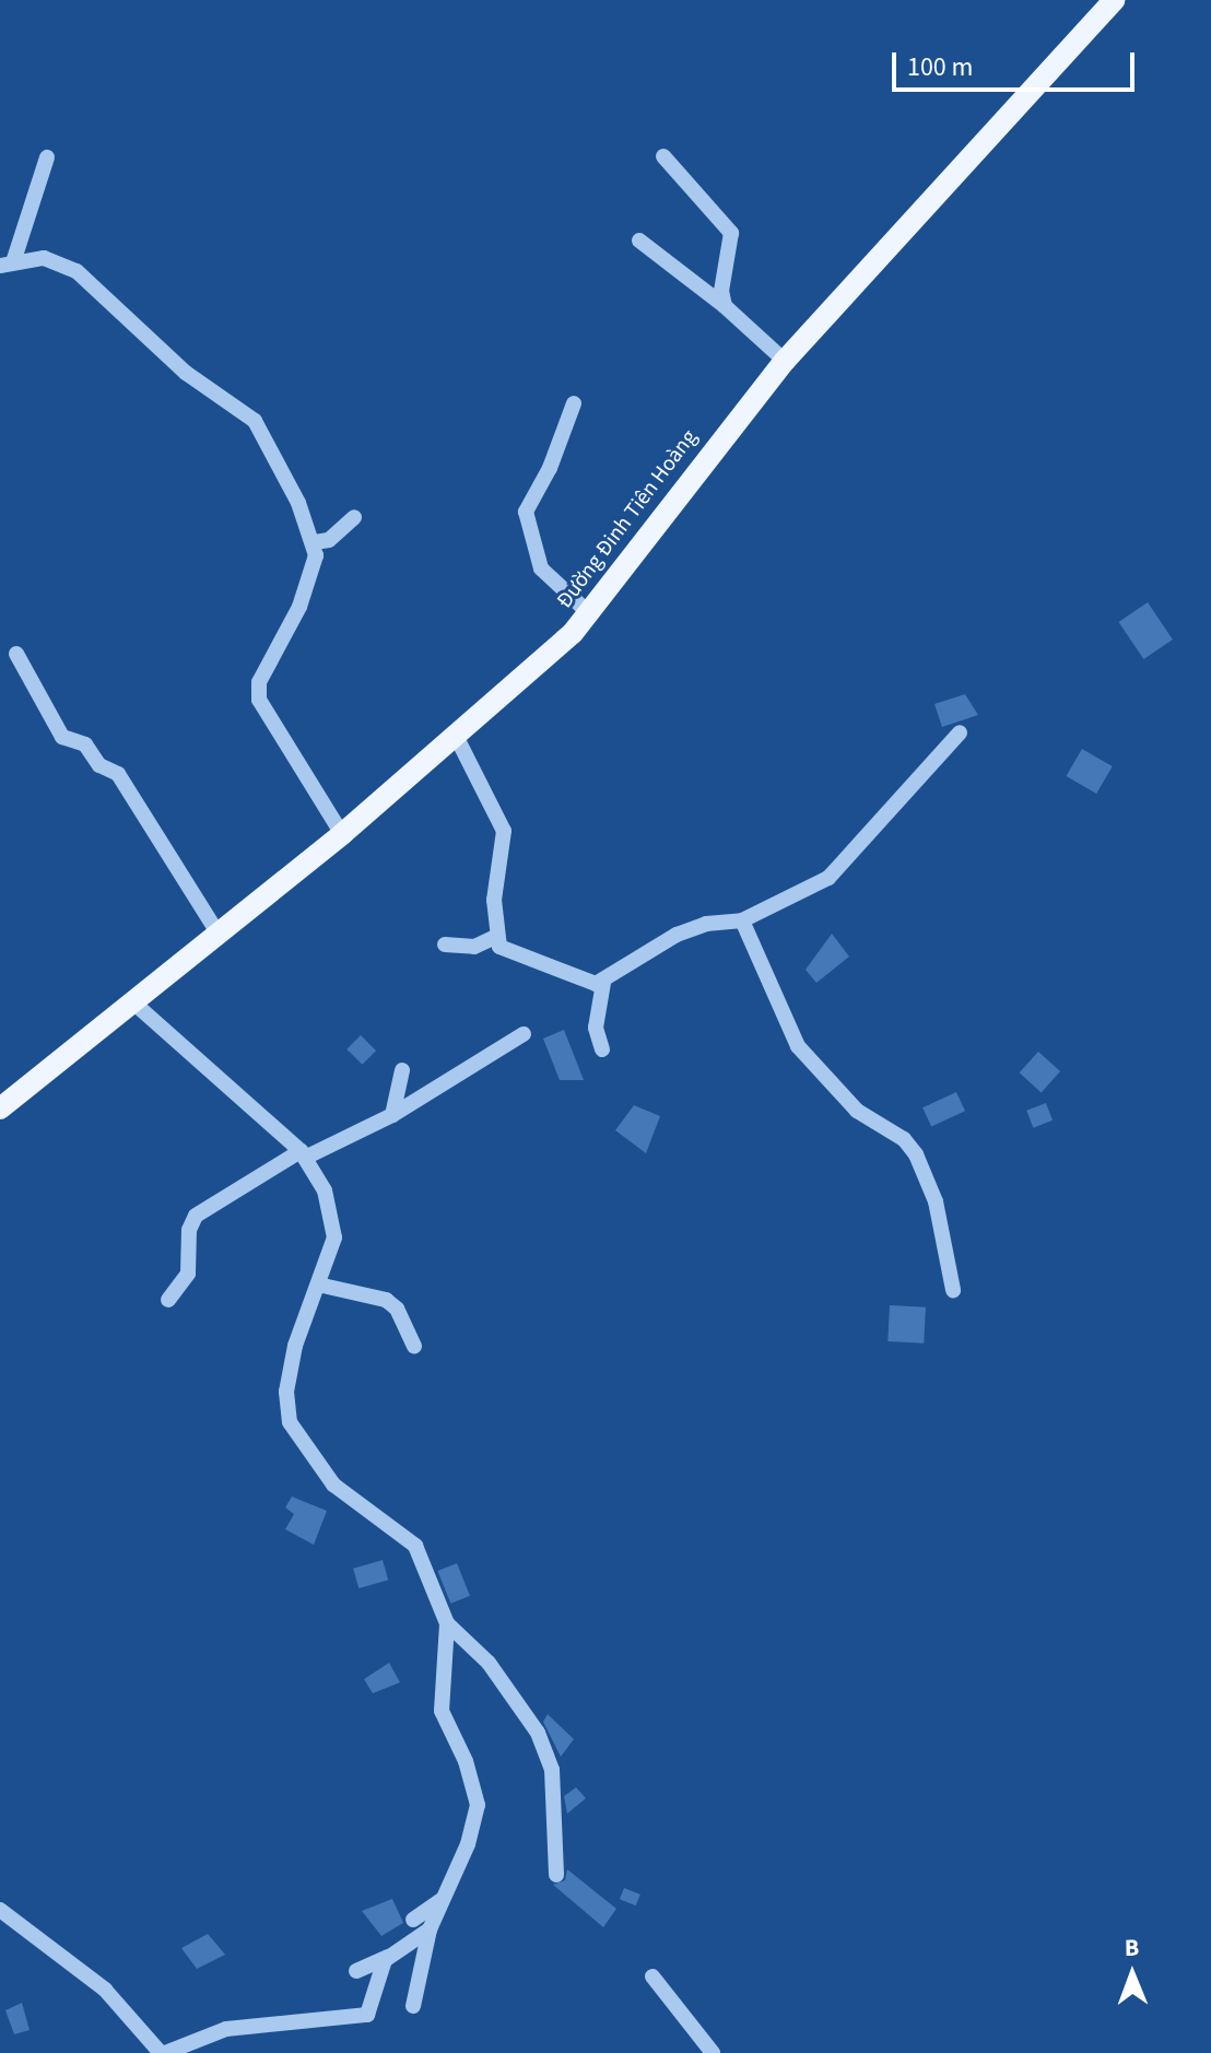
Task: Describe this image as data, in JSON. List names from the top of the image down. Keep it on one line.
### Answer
{"streets":{"main road":["Đường Đinh Tiên Hoàng"]},"scale_bar":"100 m","north":"top"}
